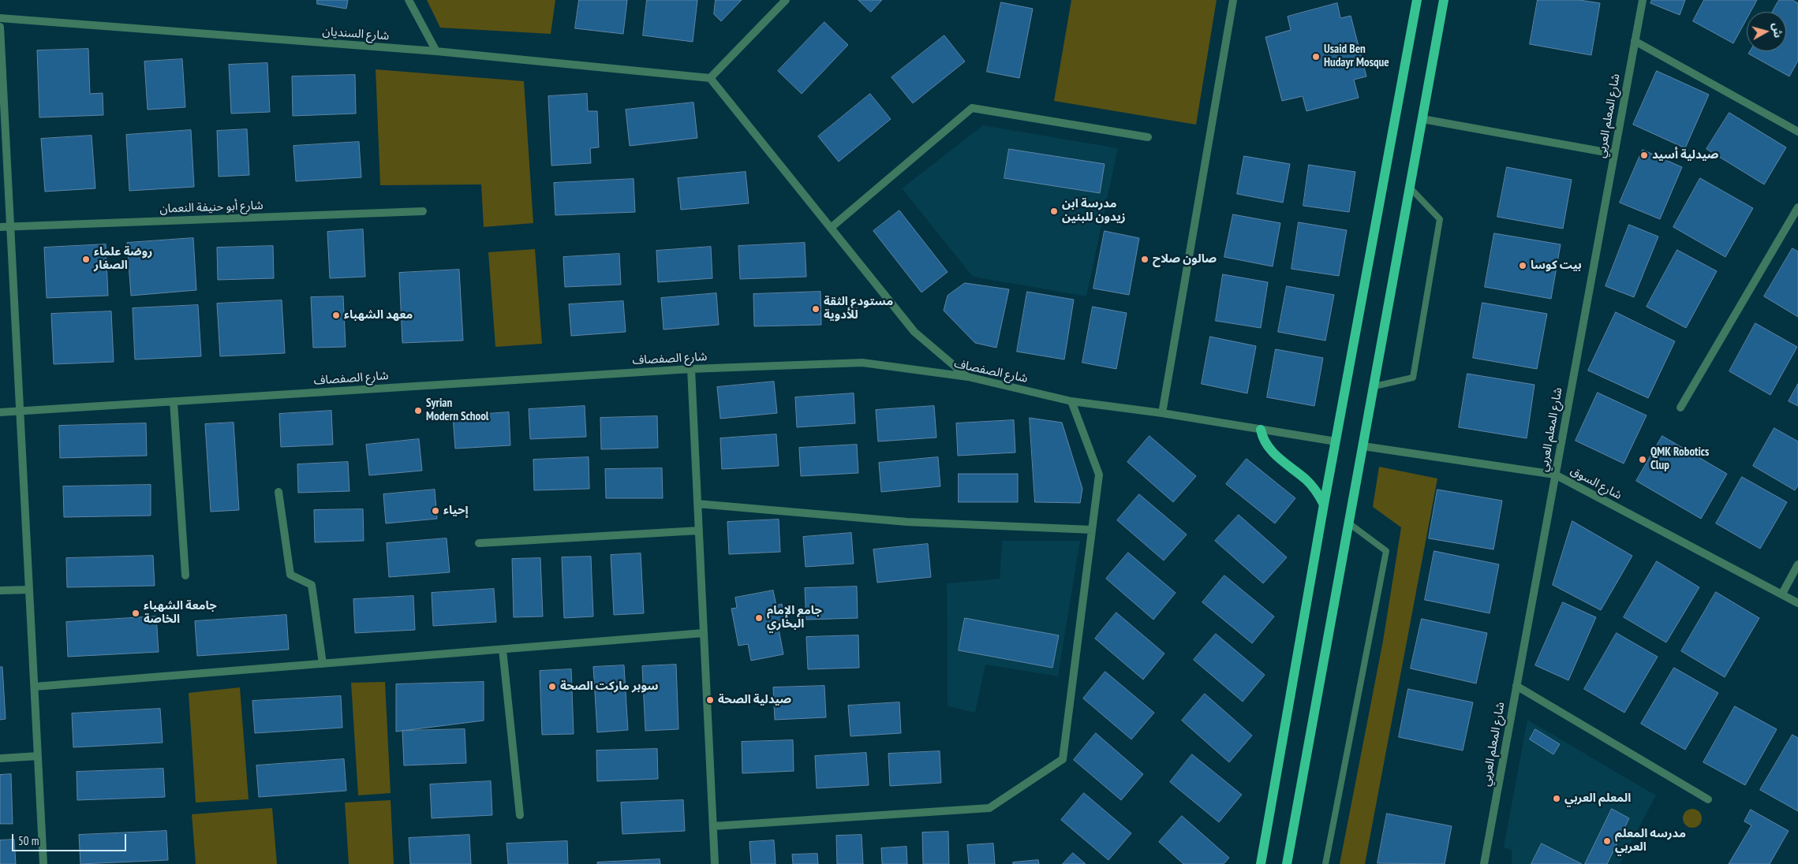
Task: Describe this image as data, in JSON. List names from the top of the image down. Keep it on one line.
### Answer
{"streets":{"street":["شارع السنديان","شارع المعلم العربي","شارع أبو حنيفة النعمان","شارع الصفصاف","شارع السوق"]},"crossings":[["شارع المعلم العربي","شارع السوق"]],"places":["Usaid Ben Hudayr Mosque","صيدلية أسيد","مدرسة ابن زيدون للبنين","روضة علماء الصغار","صالون صلاح","بيت كوسا","مستودع الثقة للأدوية","معهد الشهباء","Syrian Modern School","QMK Robotics Clup","إحياء","جامعة الشهباء الخاصة","جامع الإمام البخاري","سوبر ماركت الصحة","صيدلية الصحة","المعلم العربي","مدرسه المعلم العربي"],"scale_bar":"50 m","north":"right"}
